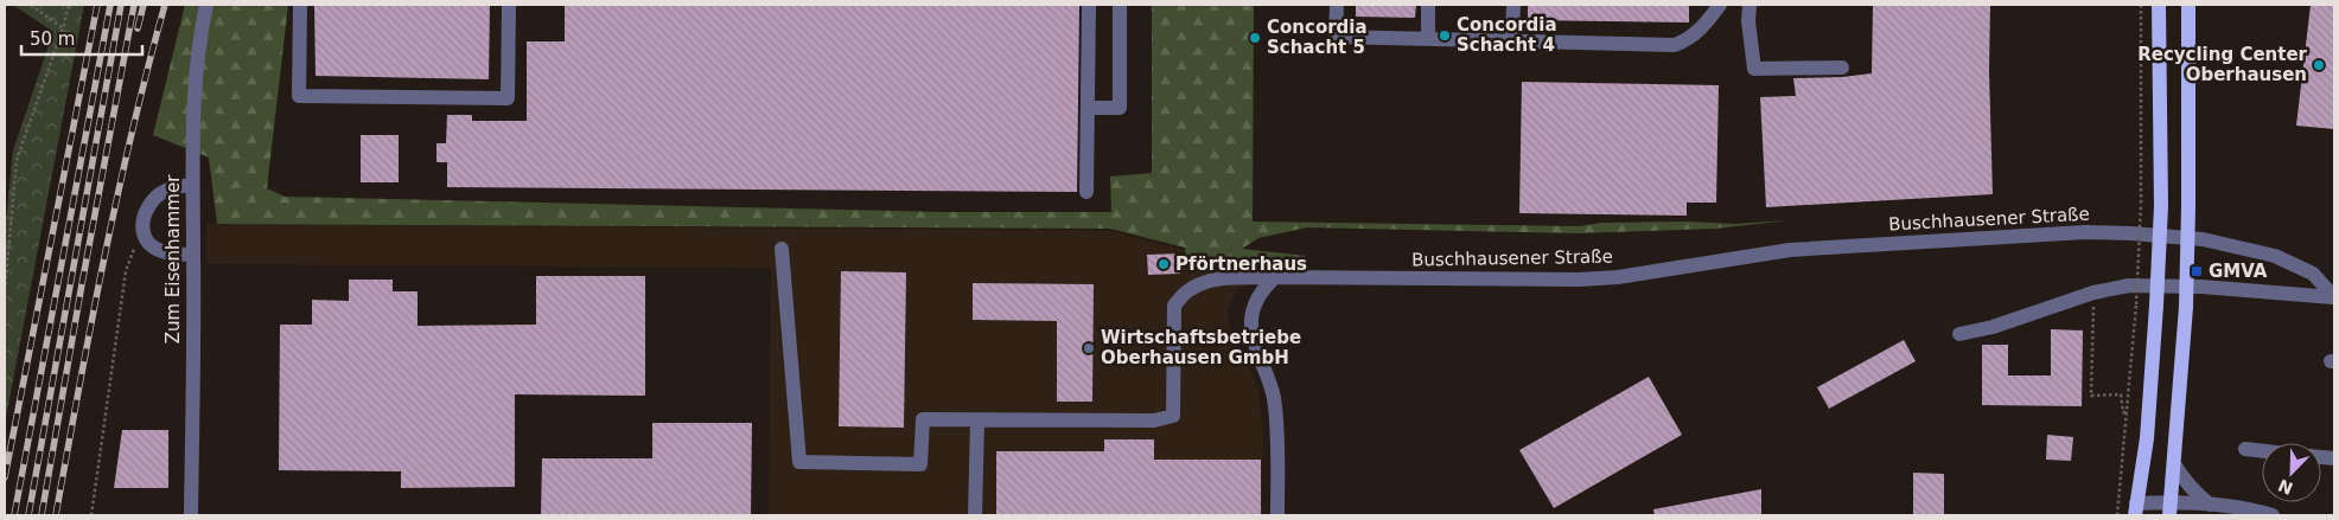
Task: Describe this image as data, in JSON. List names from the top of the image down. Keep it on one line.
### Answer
{"streets":{"street":["Buschhausener Straße","Zum Eisenhammer"]},"places":{"other":["Concordia Schacht 4","Concordia Schacht 5","Recycling Center Oberhausen","Pförtnerhaus","Wirtschaftsbetriebe Oberhausen GmbH"],"transit":["GMVA"]},"scale_bar":"50 m","north":"bottom left"}
